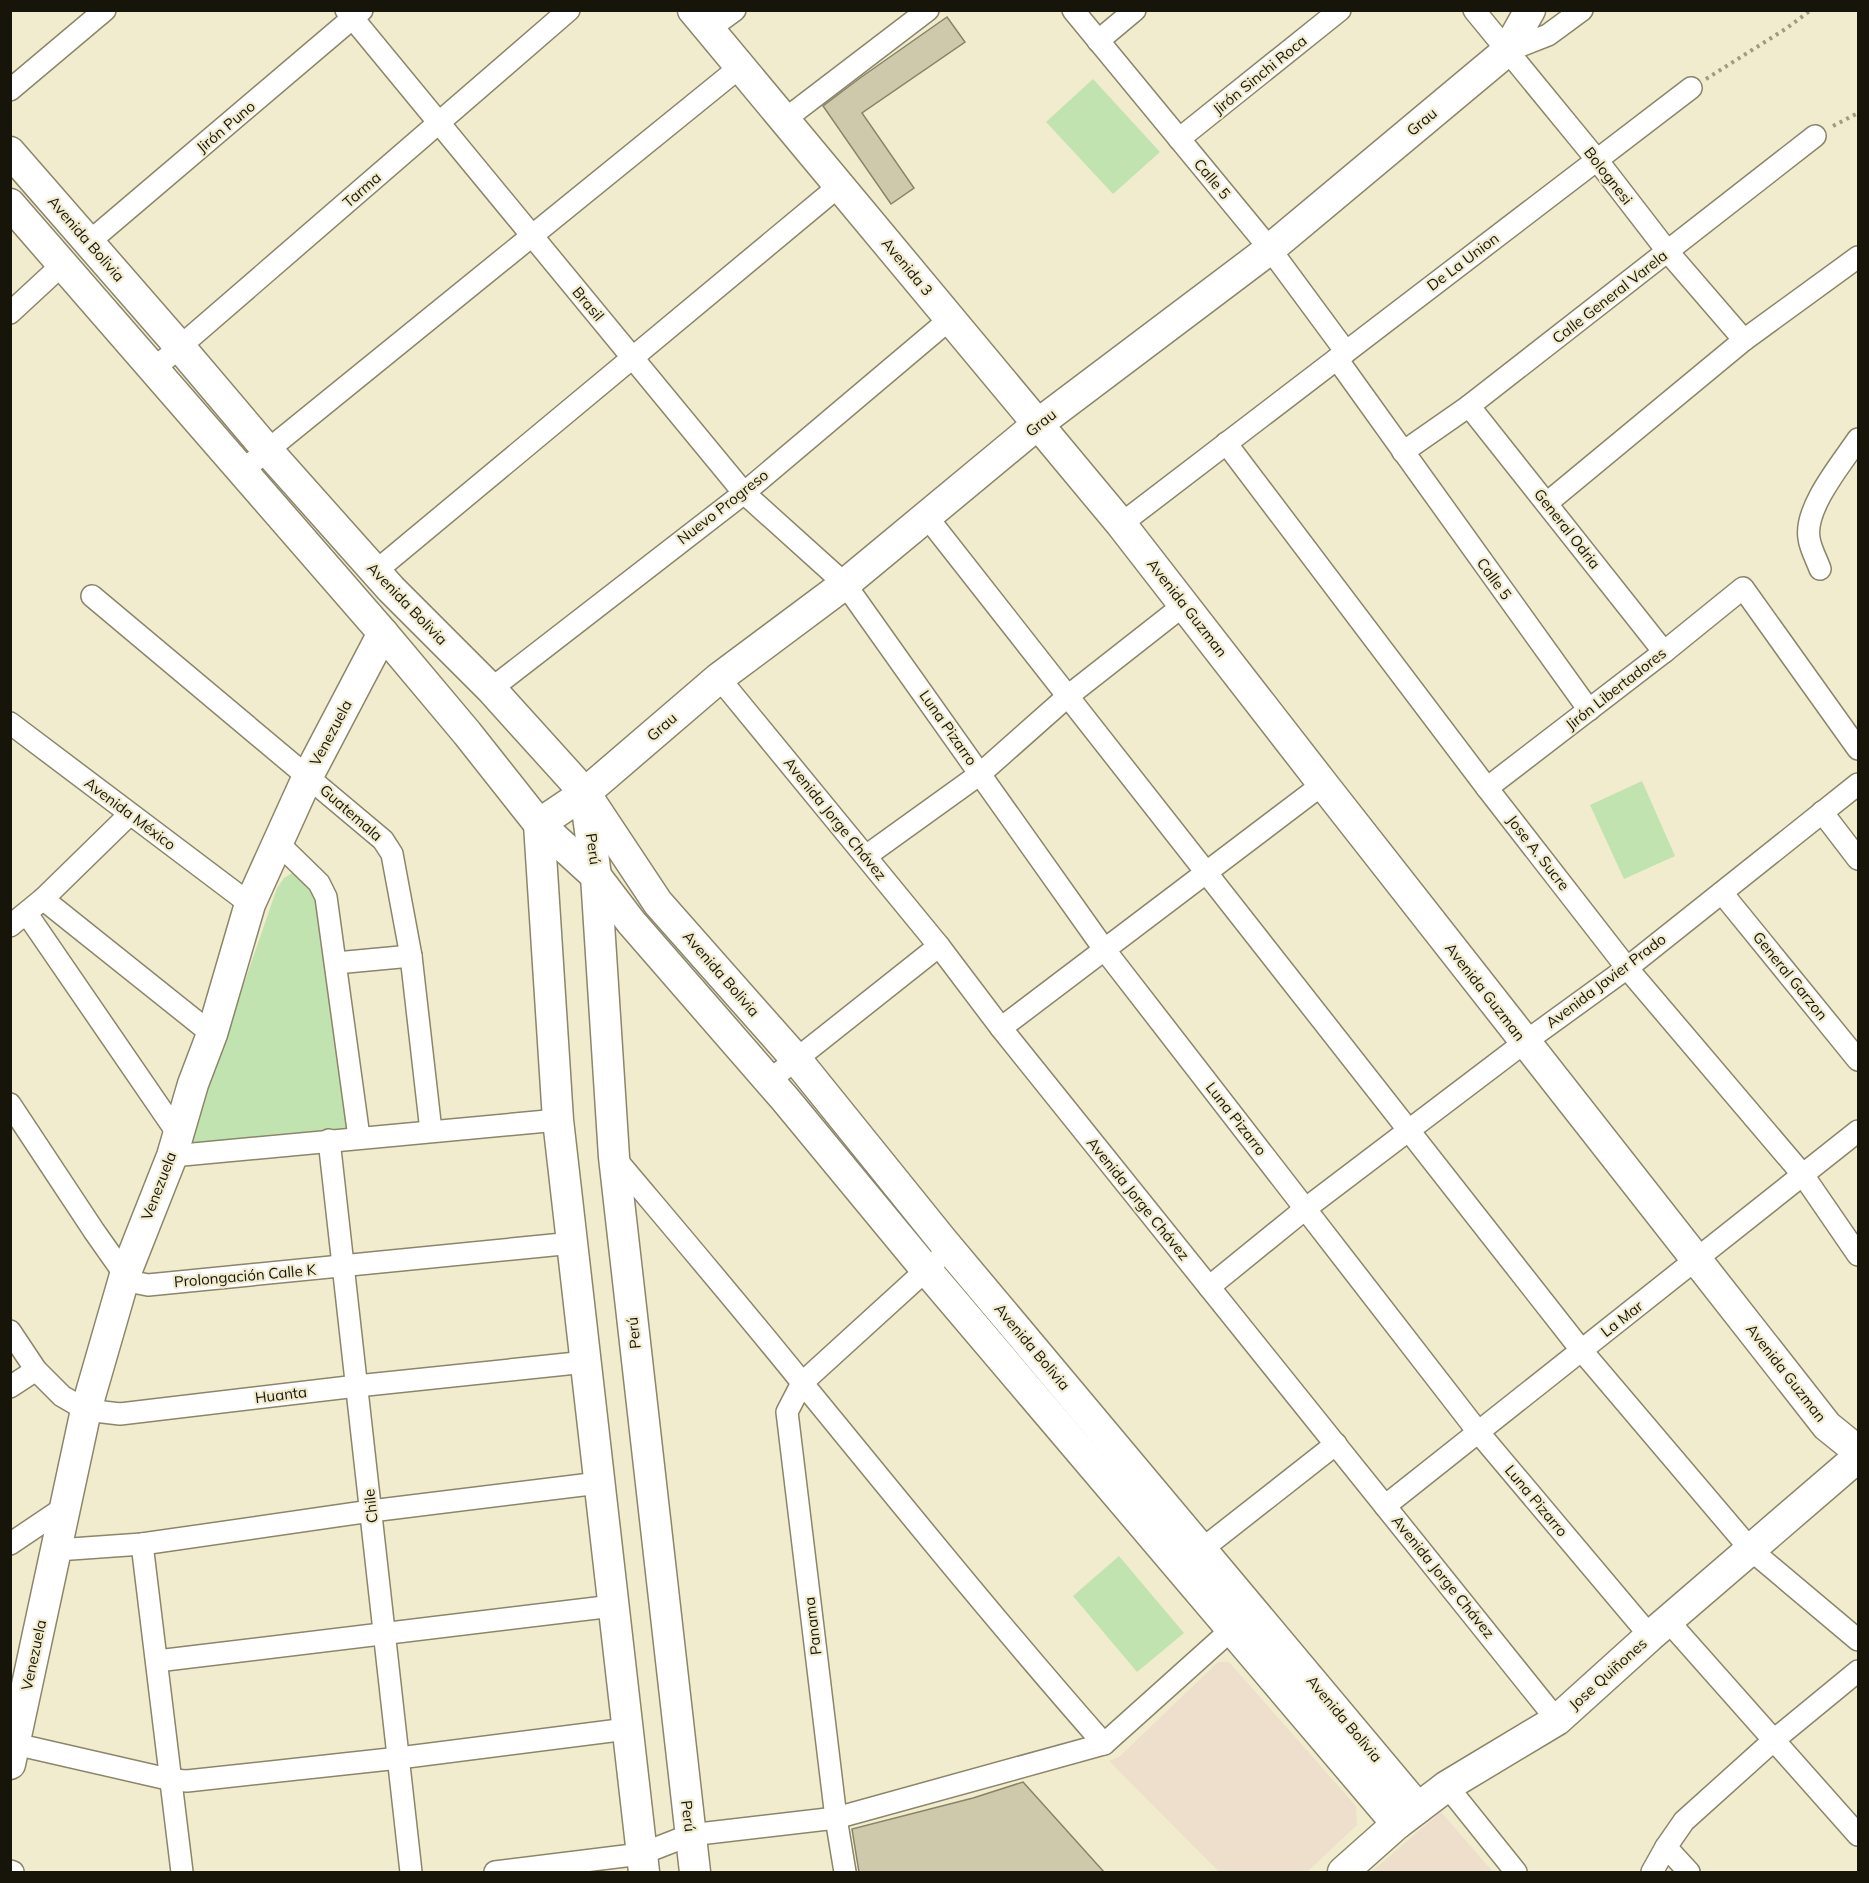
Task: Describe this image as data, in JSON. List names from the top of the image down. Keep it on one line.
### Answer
{"streets":{"street":["Jirón Sinchi Roca","Grau","Jirón Puno","Bolognesi","Calle 5","Tarma","Avenida Bolivia","De La Union","Avenida 3","Calle General Varela","Brasil","Nuevo Progreso","General Odria","Avenida Guzman","Jirón Libertadores","Luna Pizarro","Venezuela","Guatemala","Avenida México","Avenida Jorge Chávez","Perú","Jose A. Sucre","General Garzon","Avenida Javier Prado","Prolongación Calle K","La Mar","Huanta","Chile","Panama","Jose Quiñones"]},"crossings":[["Jirón Sinchi Roca","Calle 5"],["Grau","Bolognesi"],["Grau","Calle 5"],["Grau","Avenida Bolivia"],["Grau","Avenida 3"],["Grau","Brasil"],["Grau","Luna Pizarro"],["Grau","Avenida Jorge Chávez"],["Grau","Perú"],["Jirón Puno","Avenida Bolivia"],["Jirón Puno","Brasil"],["Bolognesi","De La Union"],["Bolognesi","Calle General Varela"],["Calle 5","De La Union"],["Calle 5","Calle General Varela"],["Calle 5","Jirón Libertadores"],["Tarma","Avenida Bolivia"],["Tarma","Brasil"],["Avenida Bolivia","Nuevo Progreso"],["Avenida Bolivia","Venezuela"],["Avenida Bolivia","Perú"],["Avenida Bolivia","Jose Quiñones"],["De La Union","Avenida 3"],["De La Union","Avenida Guzman"],["De La Union","Jose A. Sucre"],["Avenida 3","Nuevo Progreso"],["Avenida 3","Avenida Guzman"],["Calle General Varela","General Odria"],["Brasil","Nuevo Progreso"],["Brasil","Luna Pizarro"],["General Odria","Jirón Libertadores"],["Avenida Guzman","Avenida Javier Prado"],["Avenida Guzman","La Mar"],["Jirón Libertadores","Jose A. Sucre"],["Luna Pizarro","Avenida Javier Prado"],["Luna Pizarro","La Mar"],["Luna Pizarro","Jose Quiñones"],["Venezuela","Guatemala"],["Venezuela","Avenida México"],["Venezuela","Prolongación Calle K"],["Venezuela","Huanta"],["Avenida Jorge Chávez","Avenida Javier Prado"],["Avenida Jorge Chávez","La Mar"],["Avenida Jorge Chávez","Jose Quiñones"],["Jose A. Sucre","Avenida Javier Prado"],["Jose A. Sucre","La Mar"],["General Garzon","Avenida Javier Prado"],["Prolongación Calle K","Chile"],["Huanta","Chile"]]}
